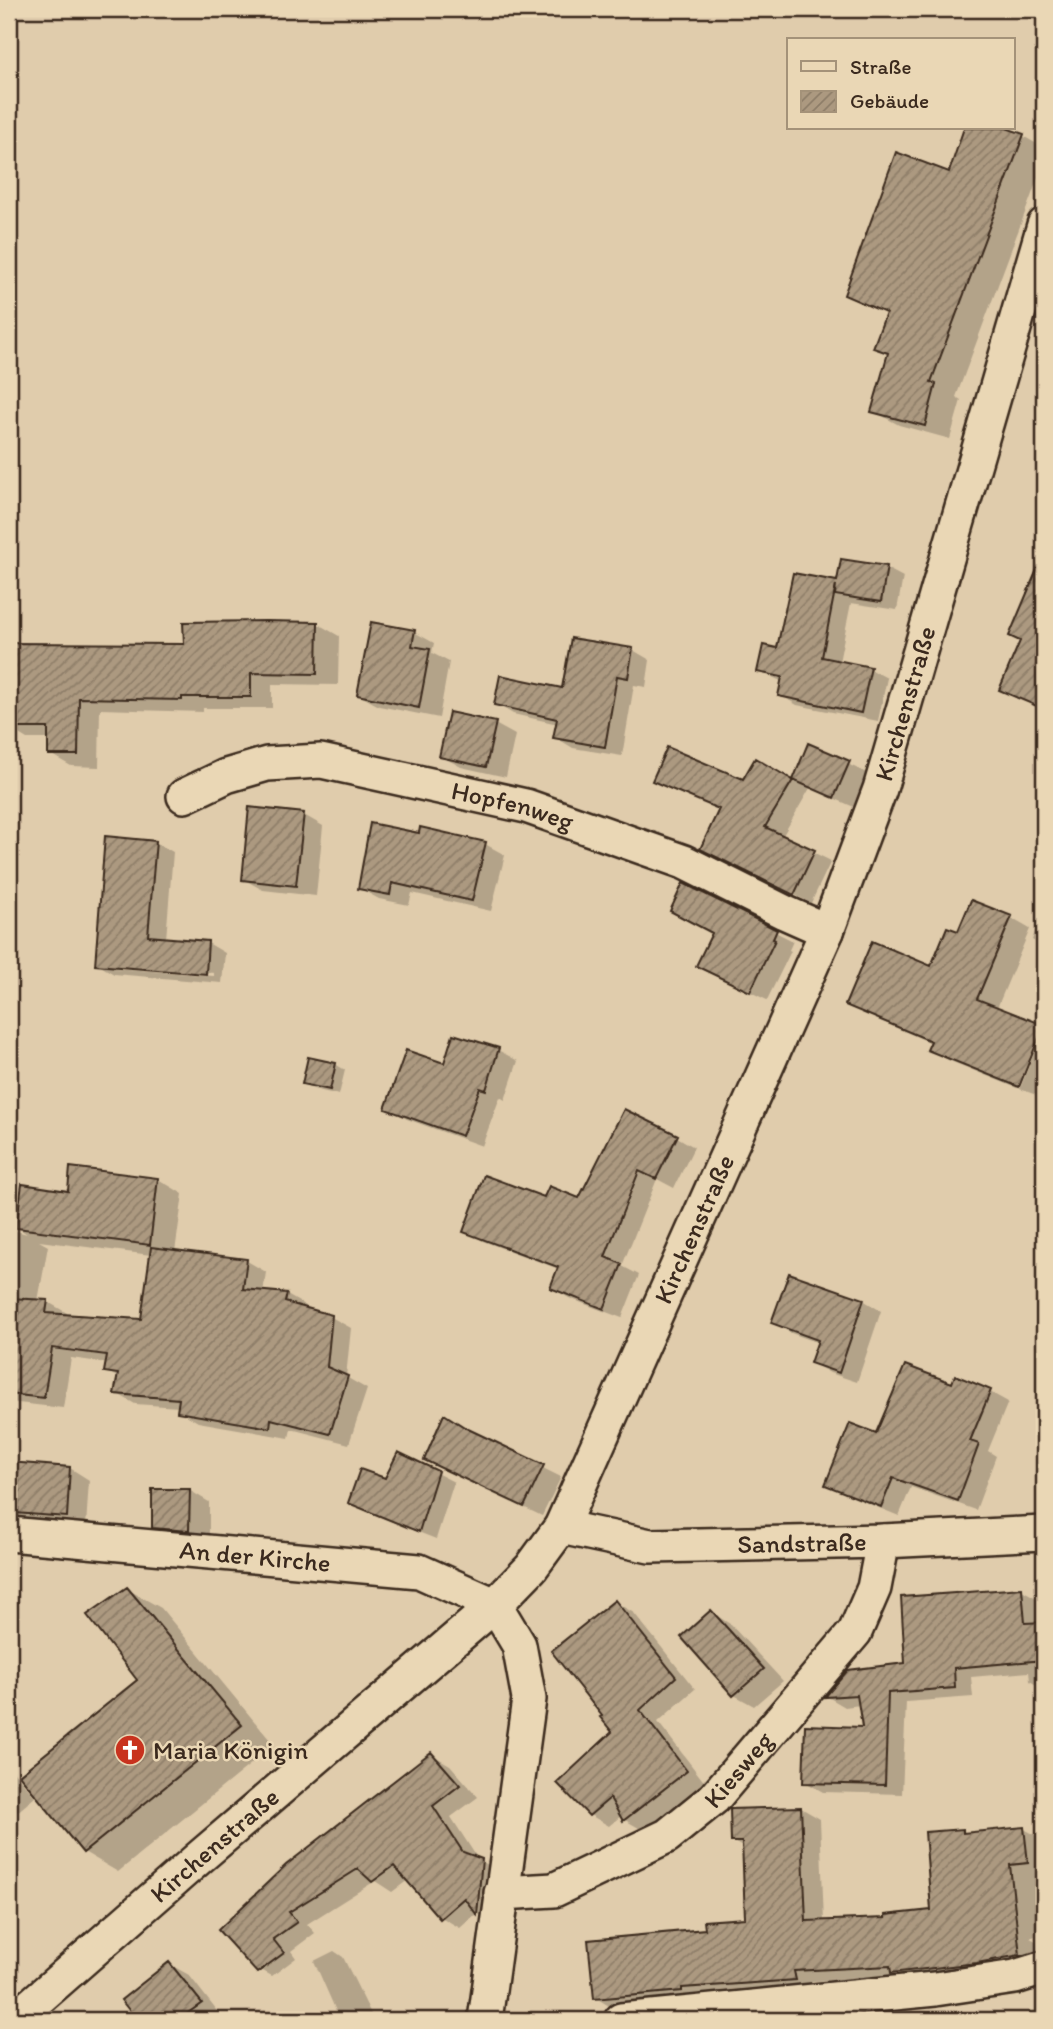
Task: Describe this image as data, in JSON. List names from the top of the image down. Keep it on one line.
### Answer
{"streets":{"street":["Kirchenstraße","Hopfenweg","Sandstraße","An der Kirche","Kiesweg"]},"crossings":[["Kirchenstraße","Hopfenweg"],["Kirchenstraße","Sandstraße"],["Kirchenstraße","An der Kirche"],["Sandstraße","Kiesweg"]],"places":{"church":["Maria Königin"]},"legend":["Straße","Gebäude"]}
